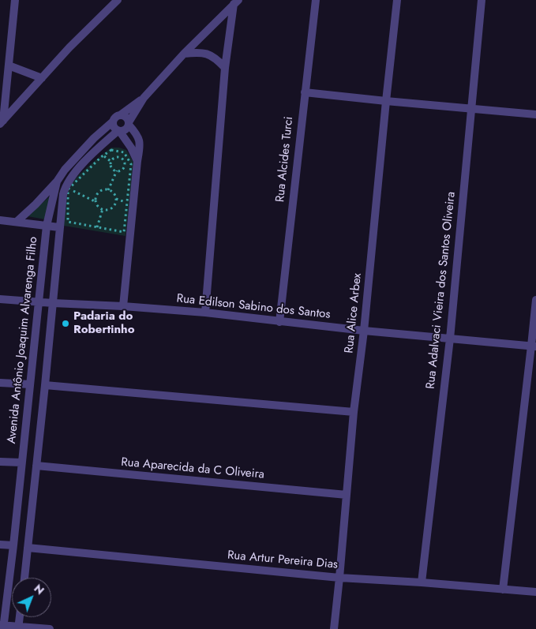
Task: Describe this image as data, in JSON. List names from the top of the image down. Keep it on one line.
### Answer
{"streets":{"street":["Rua Alcides Turci","Rua Adalvaci Vieira dos Santos Oliveira","Rua Edilson Sabino dos Santos","Rua Alice Arbex","Avenida Antônio Joaquim Alvarenga Filho","Rua Aparecida da C Oliveira","Rua Artur Pereira Dias"]},"crossings":[["Rua Alcides Turci","Rua Edilson Sabino dos Santos"],["Rua Adalvaci Vieira dos Santos Oliveira","Rua Edilson Sabino dos Santos"],["Rua Adalvaci Vieira dos Santos Oliveira","Rua Artur Pereira Dias"],["Rua Edilson Sabino dos Santos","Rua Alice Arbex"],["Rua Edilson Sabino dos Santos","Avenida Antônio Joaquim Alvarenga Filho"],["Rua Alice Arbex","Rua Aparecida da C Oliveira"],["Rua Alice Arbex","Rua Artur Pereira Dias"],["Avenida Antônio Joaquim Alvarenga Filho","Rua Aparecida da C Oliveira"],["Avenida Antônio Joaquim Alvarenga Filho","Rua Artur Pereira Dias"]],"places":["Padaria do Robertinho"],"north":"top right"}
